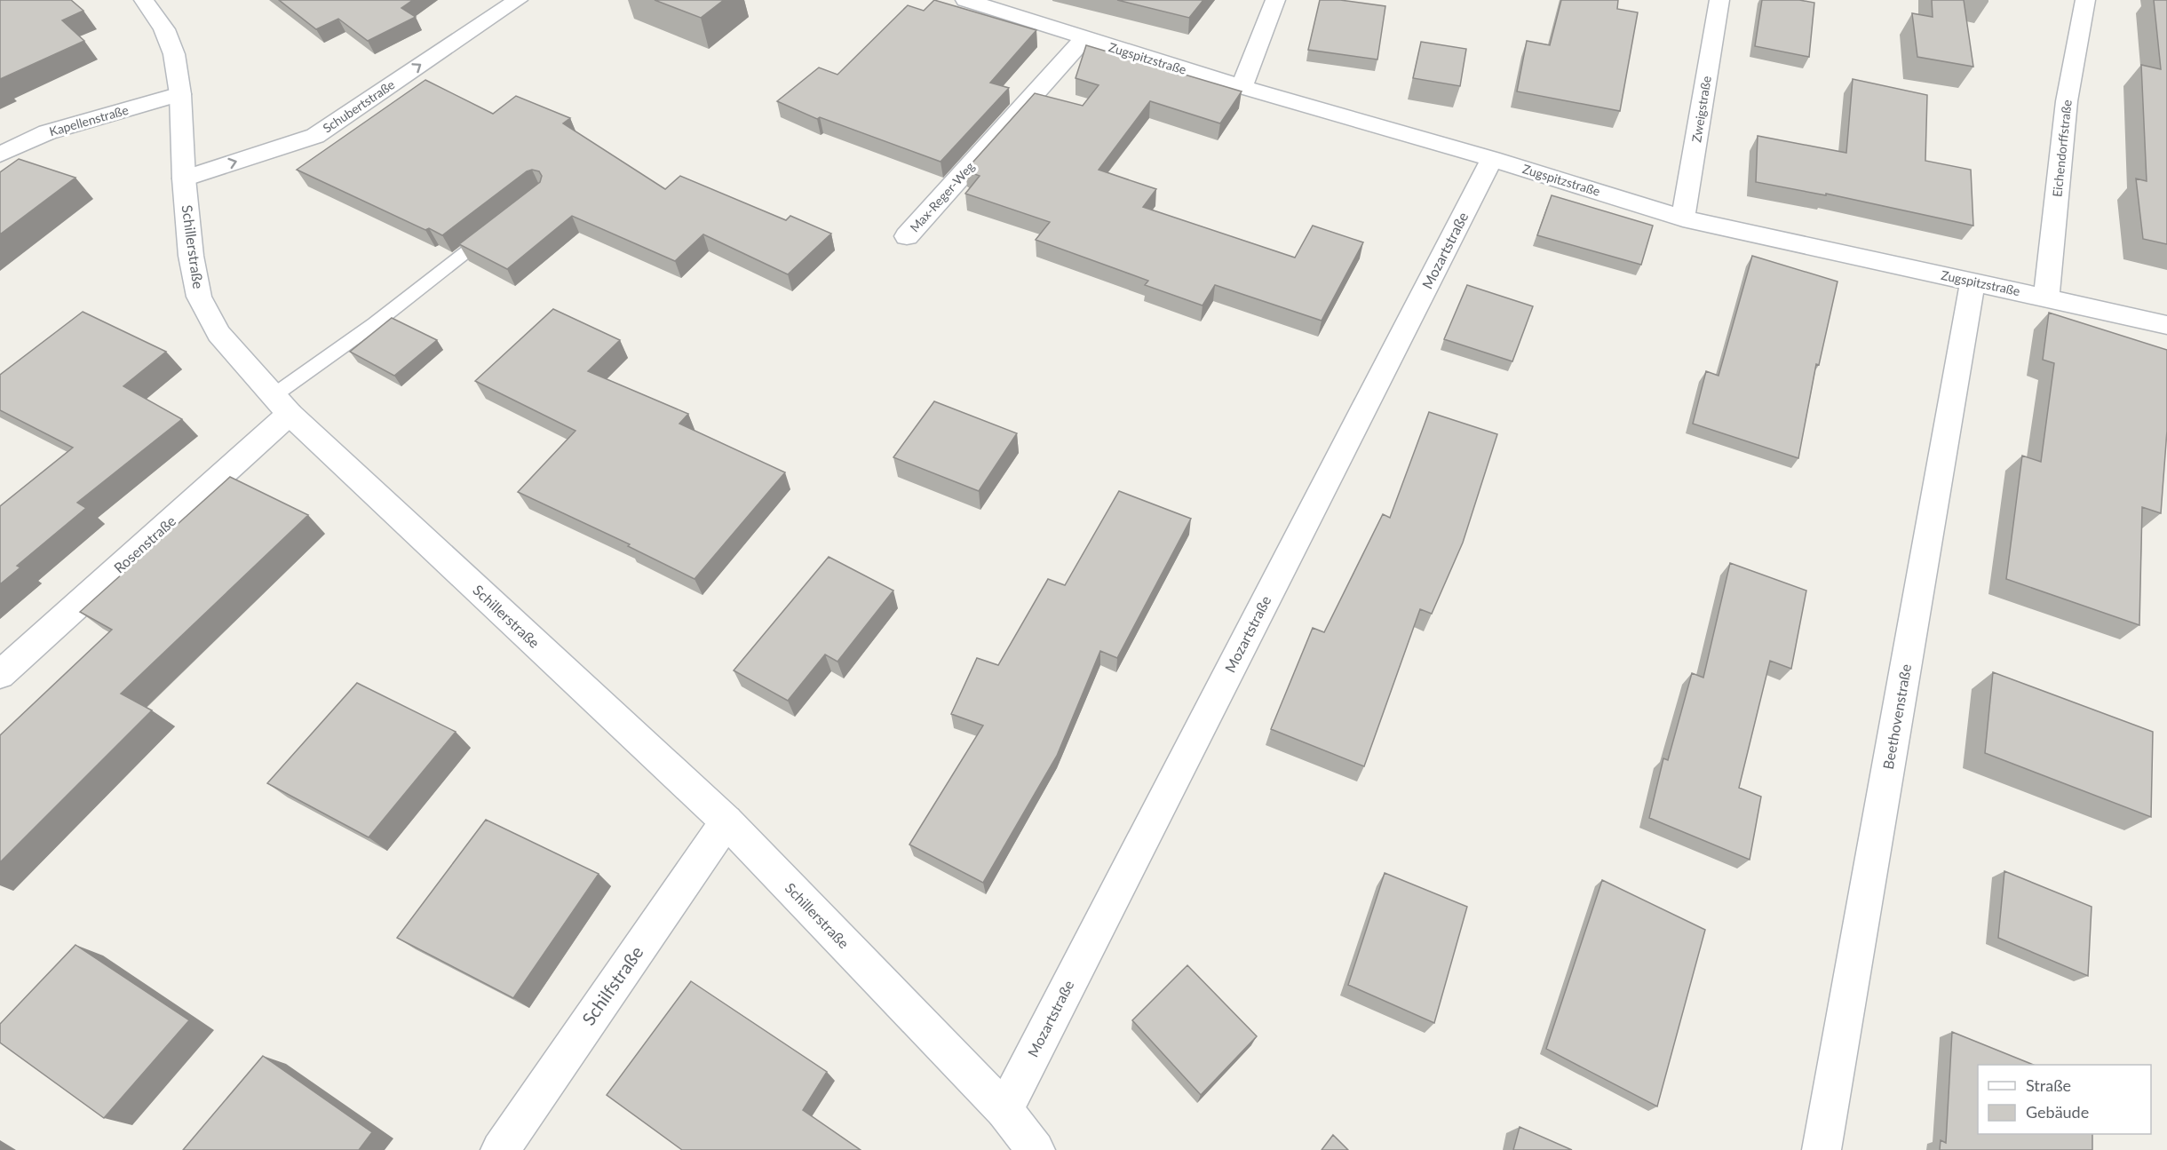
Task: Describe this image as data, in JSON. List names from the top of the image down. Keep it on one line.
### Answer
{"streets":{"street":["Zugspitzstraße","Schubertstraße","Zweigstraße","Kapellenstraße","Eichendorffstraße","Max-Reger-Weg","Schillerstraße","Mozartstraße","Rosenstraße","Beethovenstraße","Schilfstraße"]},"crossings":[["Zugspitzstraße","Zweigstraße"],["Zugspitzstraße","Eichendorffstraße"],["Zugspitzstraße","Max-Reger-Weg"],["Zugspitzstraße","Mozartstraße"],["Zugspitzstraße","Beethovenstraße"],["Schubertstraße","Schillerstraße"],["Kapellenstraße","Schillerstraße"],["Schillerstraße","Mozartstraße"],["Schillerstraße","Rosenstraße"],["Schillerstraße","Schilfstraße"]],"one_way":["Schubertstraße"],"legend":["Straße","Gebäude"]}
